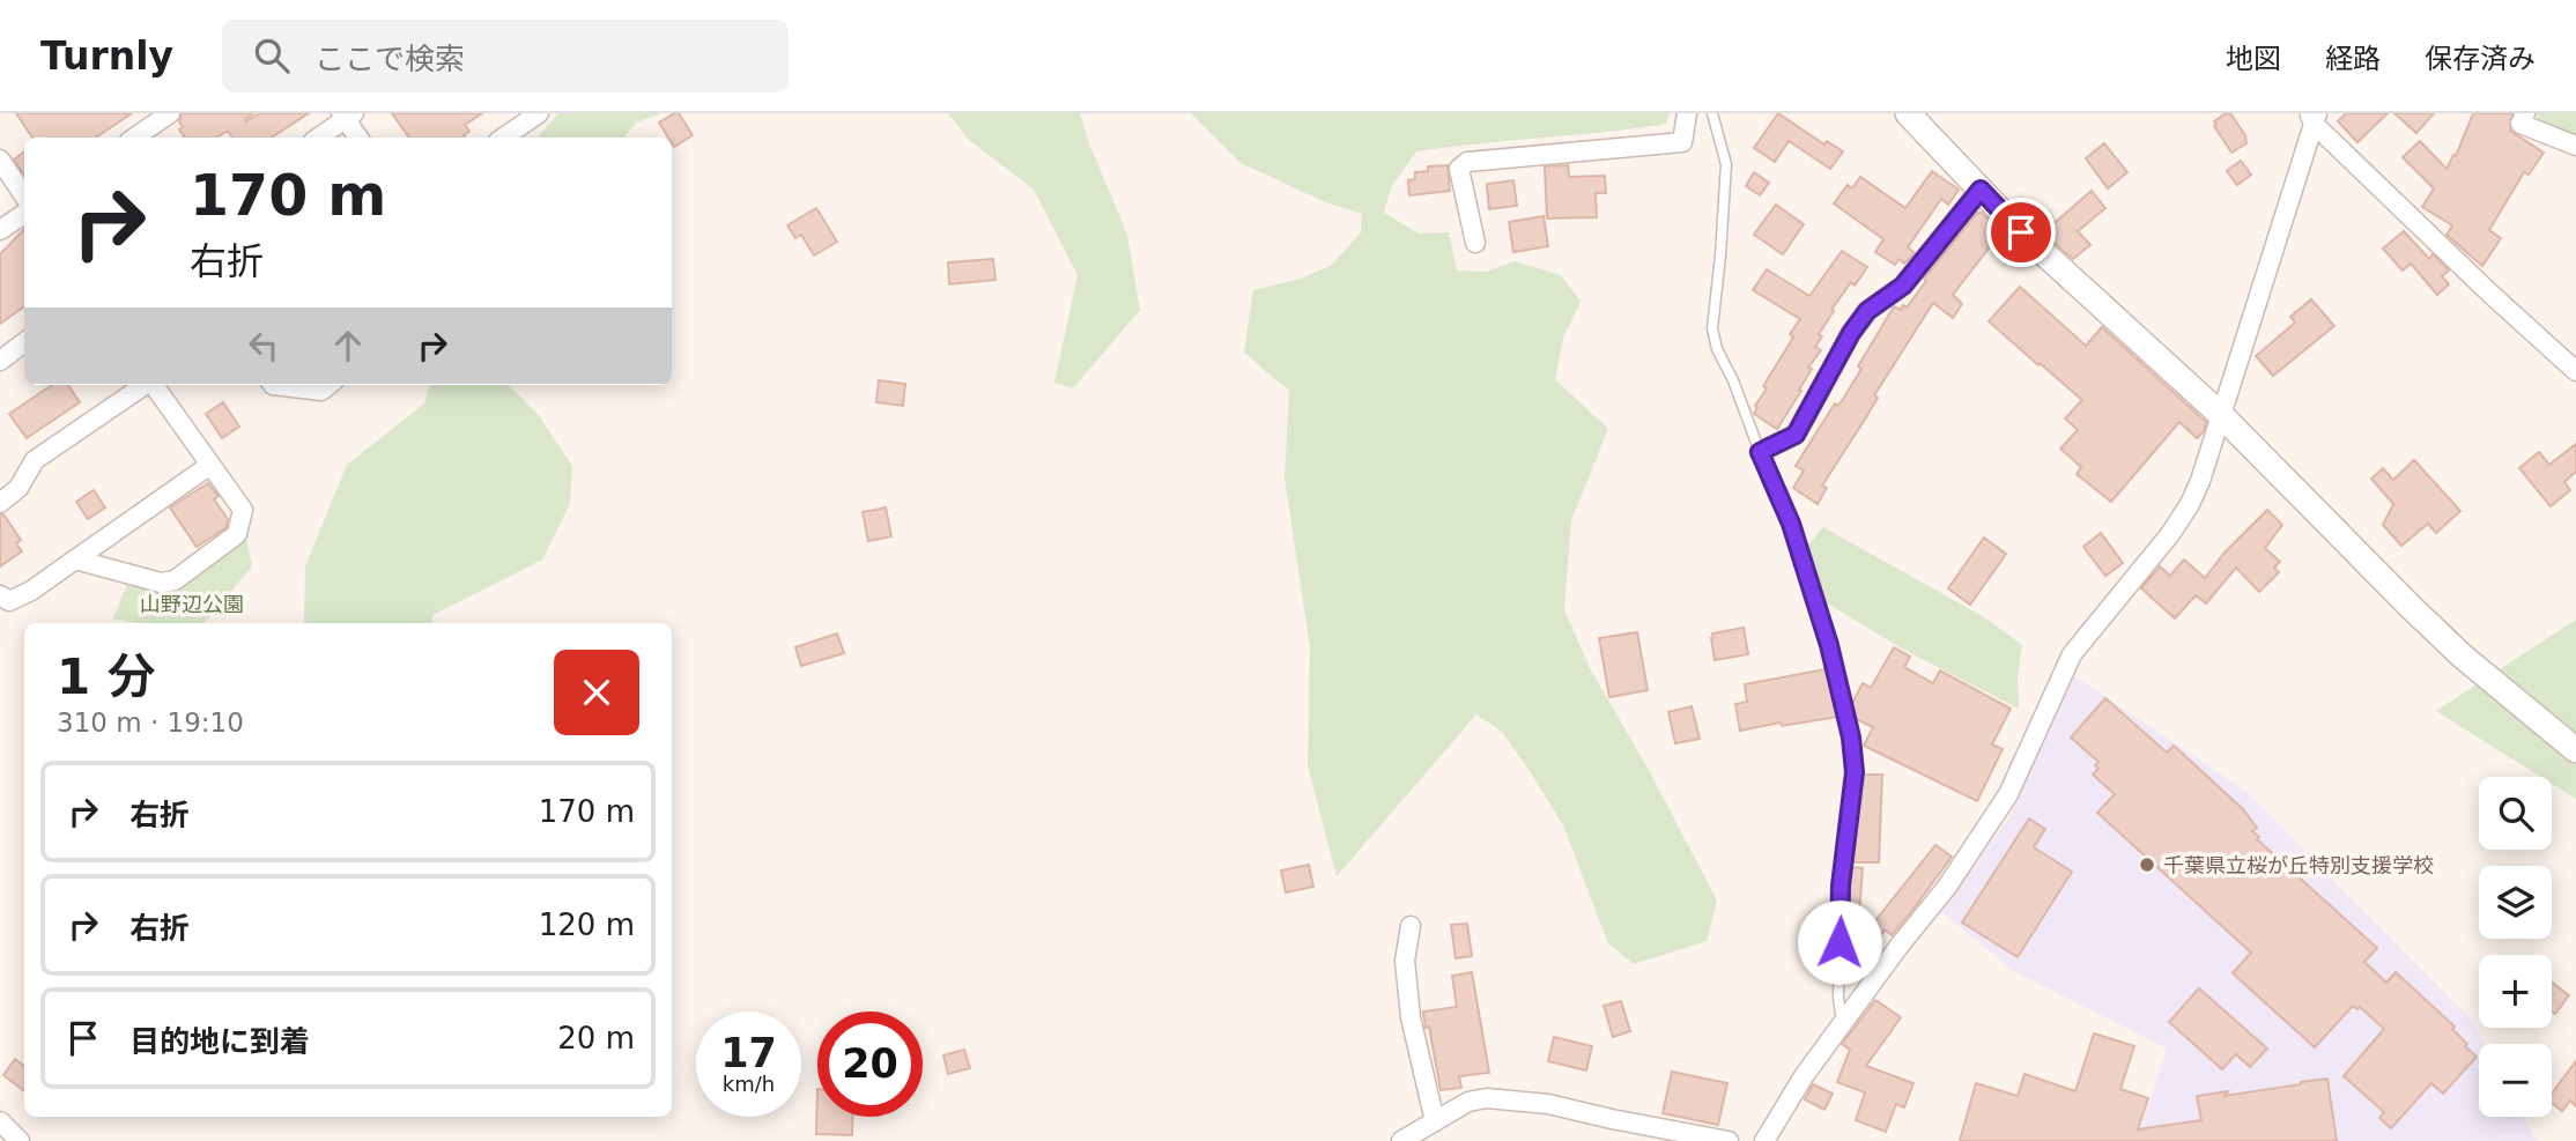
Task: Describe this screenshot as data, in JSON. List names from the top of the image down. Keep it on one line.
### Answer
{"parks":["山野辺公園"],"places":["千葉県立桜が丘特別支援学校"],"page":{"header":"Turnly","search":"ここで検索","nav":["地図","経路","保存済み"],"turn":["170 m","右折"],"heading":["1 分","310 m · 19:10"],"list":[{"name":"右折","value":"170 m"},{"name":"右折","value":"120 m"},{"name":"目的地に到着","value":"20 m"}],"map_buttons":["+","−"],"speed":"17 km/h","limit":"20"}}
